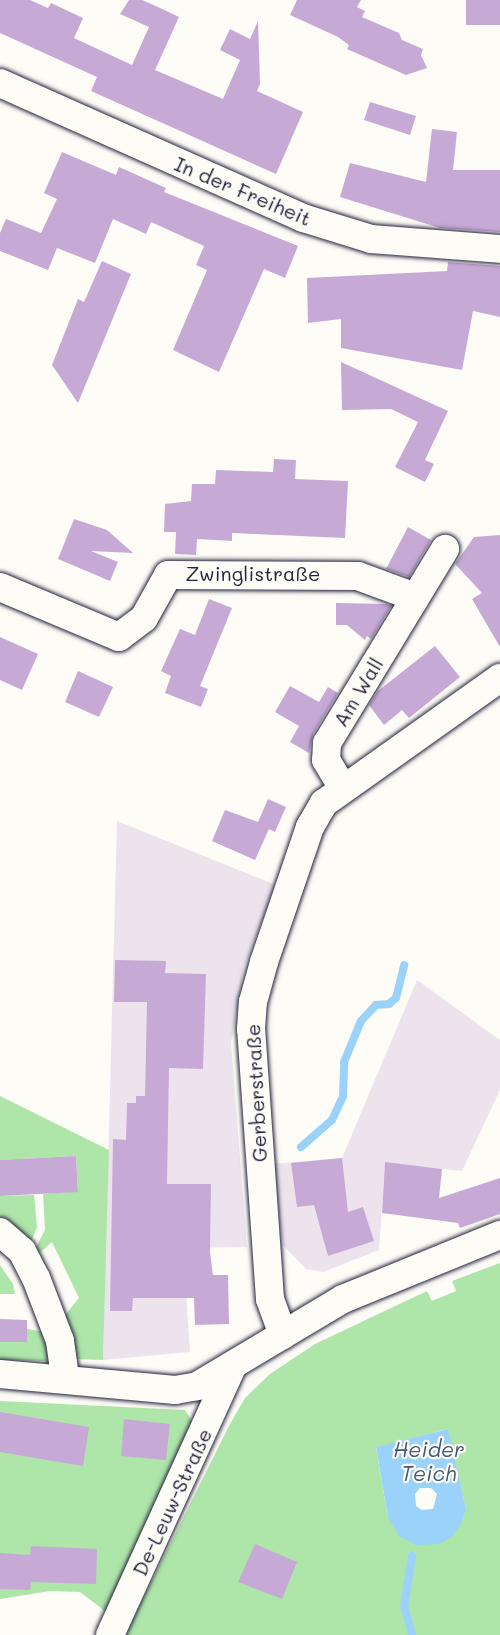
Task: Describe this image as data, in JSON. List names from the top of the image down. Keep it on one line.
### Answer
{"streets":{"street":["In der Freiheit","Zwinglistraße","Am Wall","Gerberstraße","De-Leuw-Straße"]},"crossings":[["Zwinglistraße","Am Wall"],["Am Wall","Gerberstraße"]],"water":["Heider Teich"]}
